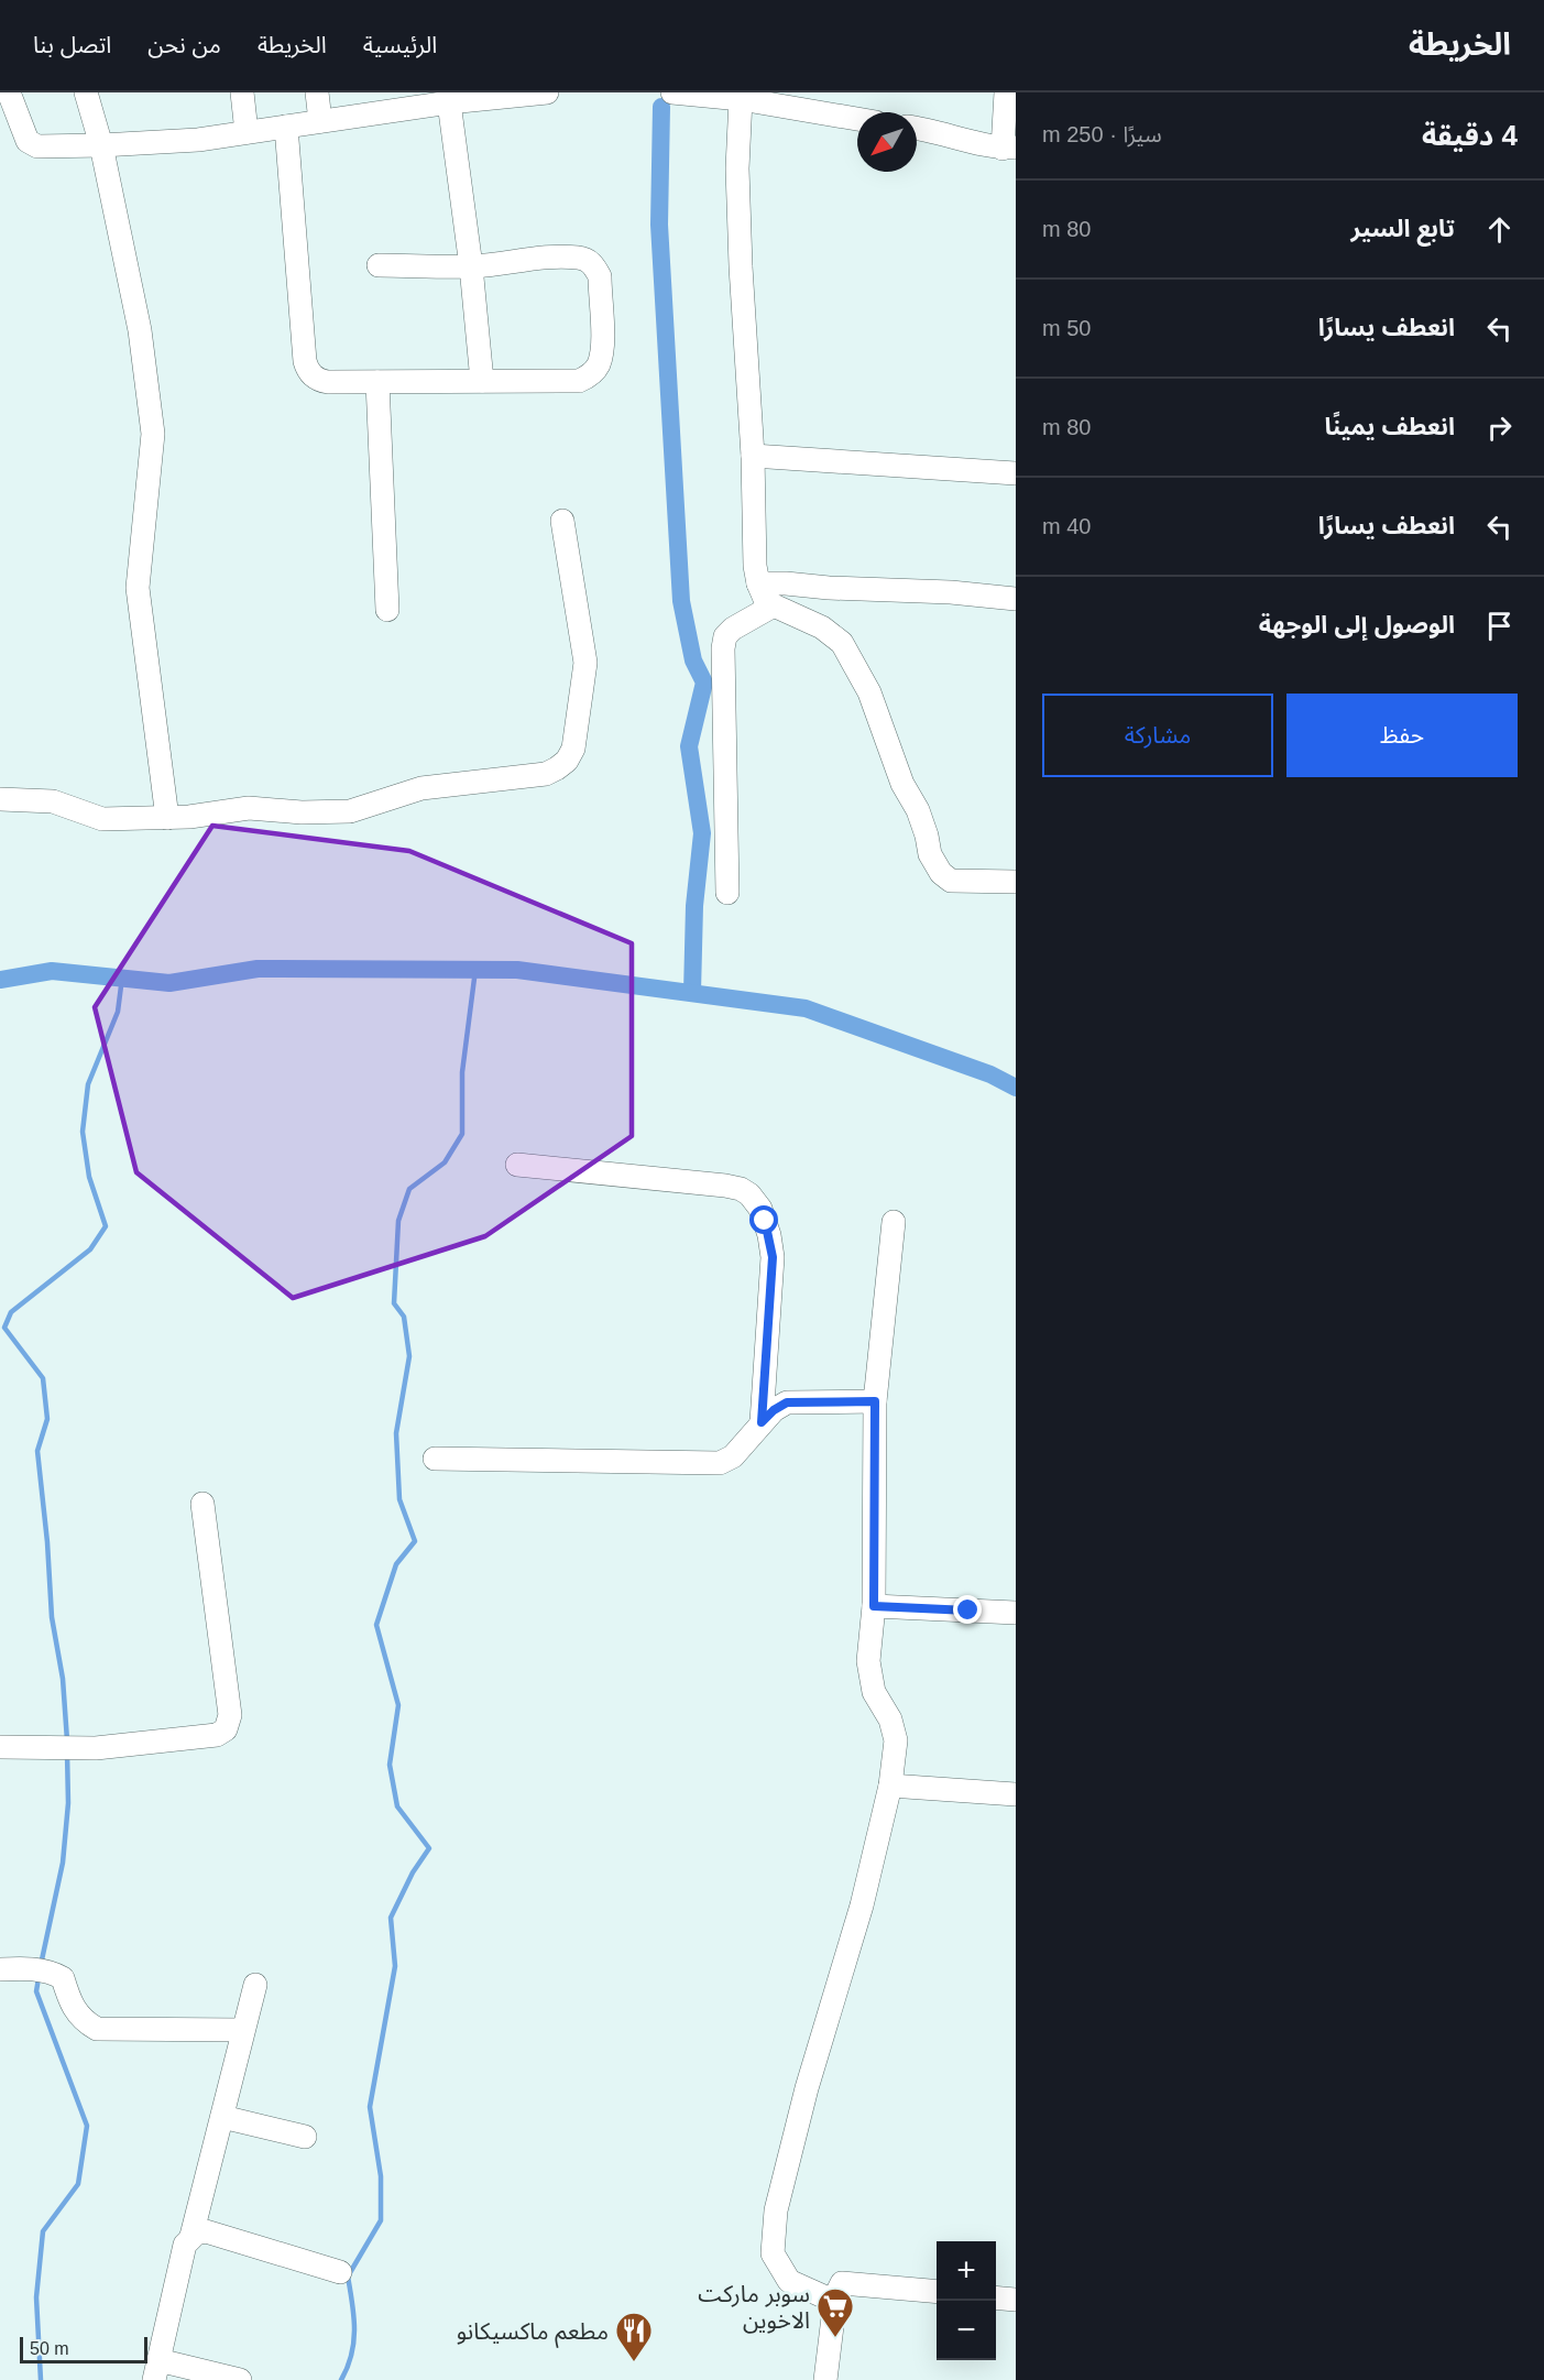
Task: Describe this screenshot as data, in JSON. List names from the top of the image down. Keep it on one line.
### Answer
{"places":{"supermarket":["سوبر ماركت الاخوين"],"restaurant":["مطعم ماكسيكانو"]},"scale_bar":"50 m","north":"bottom left","page":{"header":"الخريطة","nav":["الرئيسية","الخريطة","من نحن","اتصل بنا"],"heading":["4 دقيقة","سيرًا · 250 m"],"list":[["تابع السير","80 m"],["انعطف يسارًا","50 m"],["انعطف يمينًا","80 m"],["انعطف يسارًا","40 m"],"الوصول إلى الوجهة"],"buttons":["حفظ","مشاركة"],"map_buttons":["+","−"],"scale":"50 m"}}
